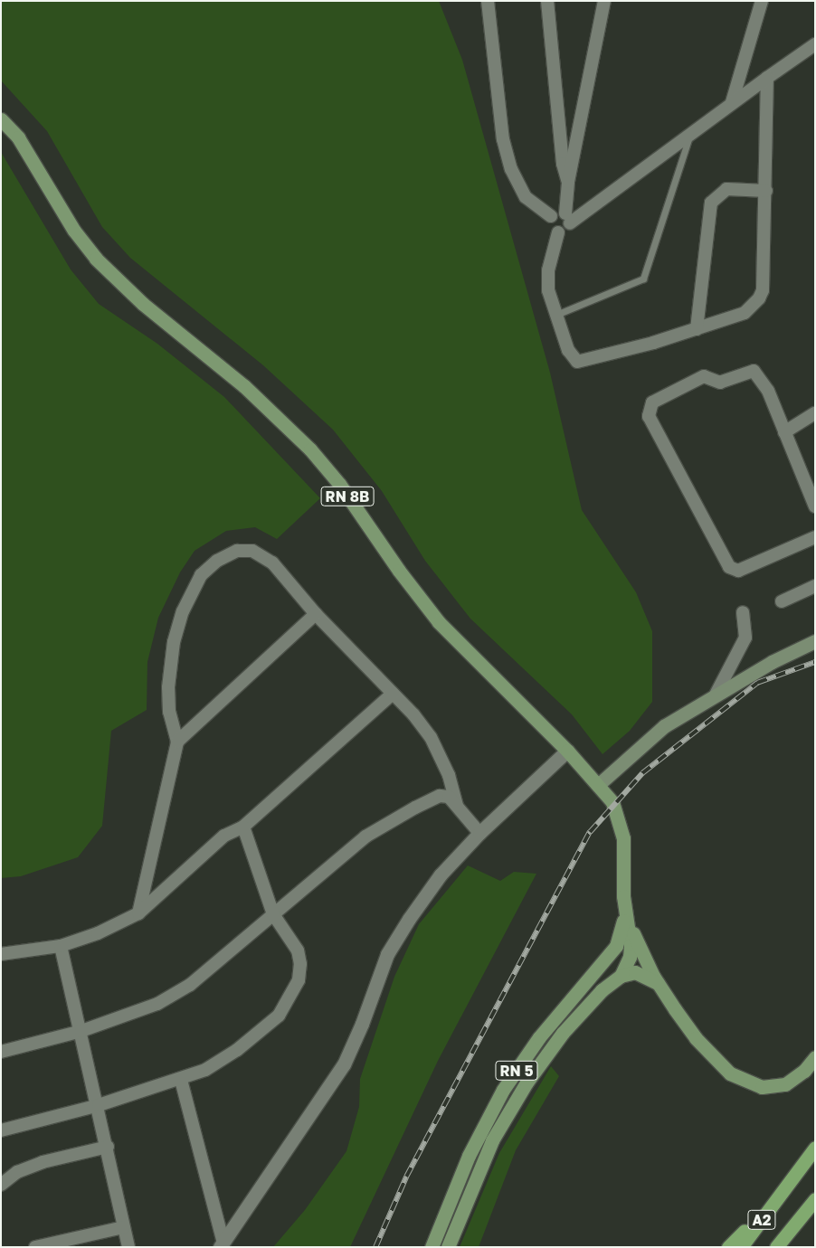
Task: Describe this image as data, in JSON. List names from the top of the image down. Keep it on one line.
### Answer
{"streets":{"highway":["A2"],"main road":["RN 8B","RN 5"]},"crossings":[["RN 8B","RN 5"]]}
